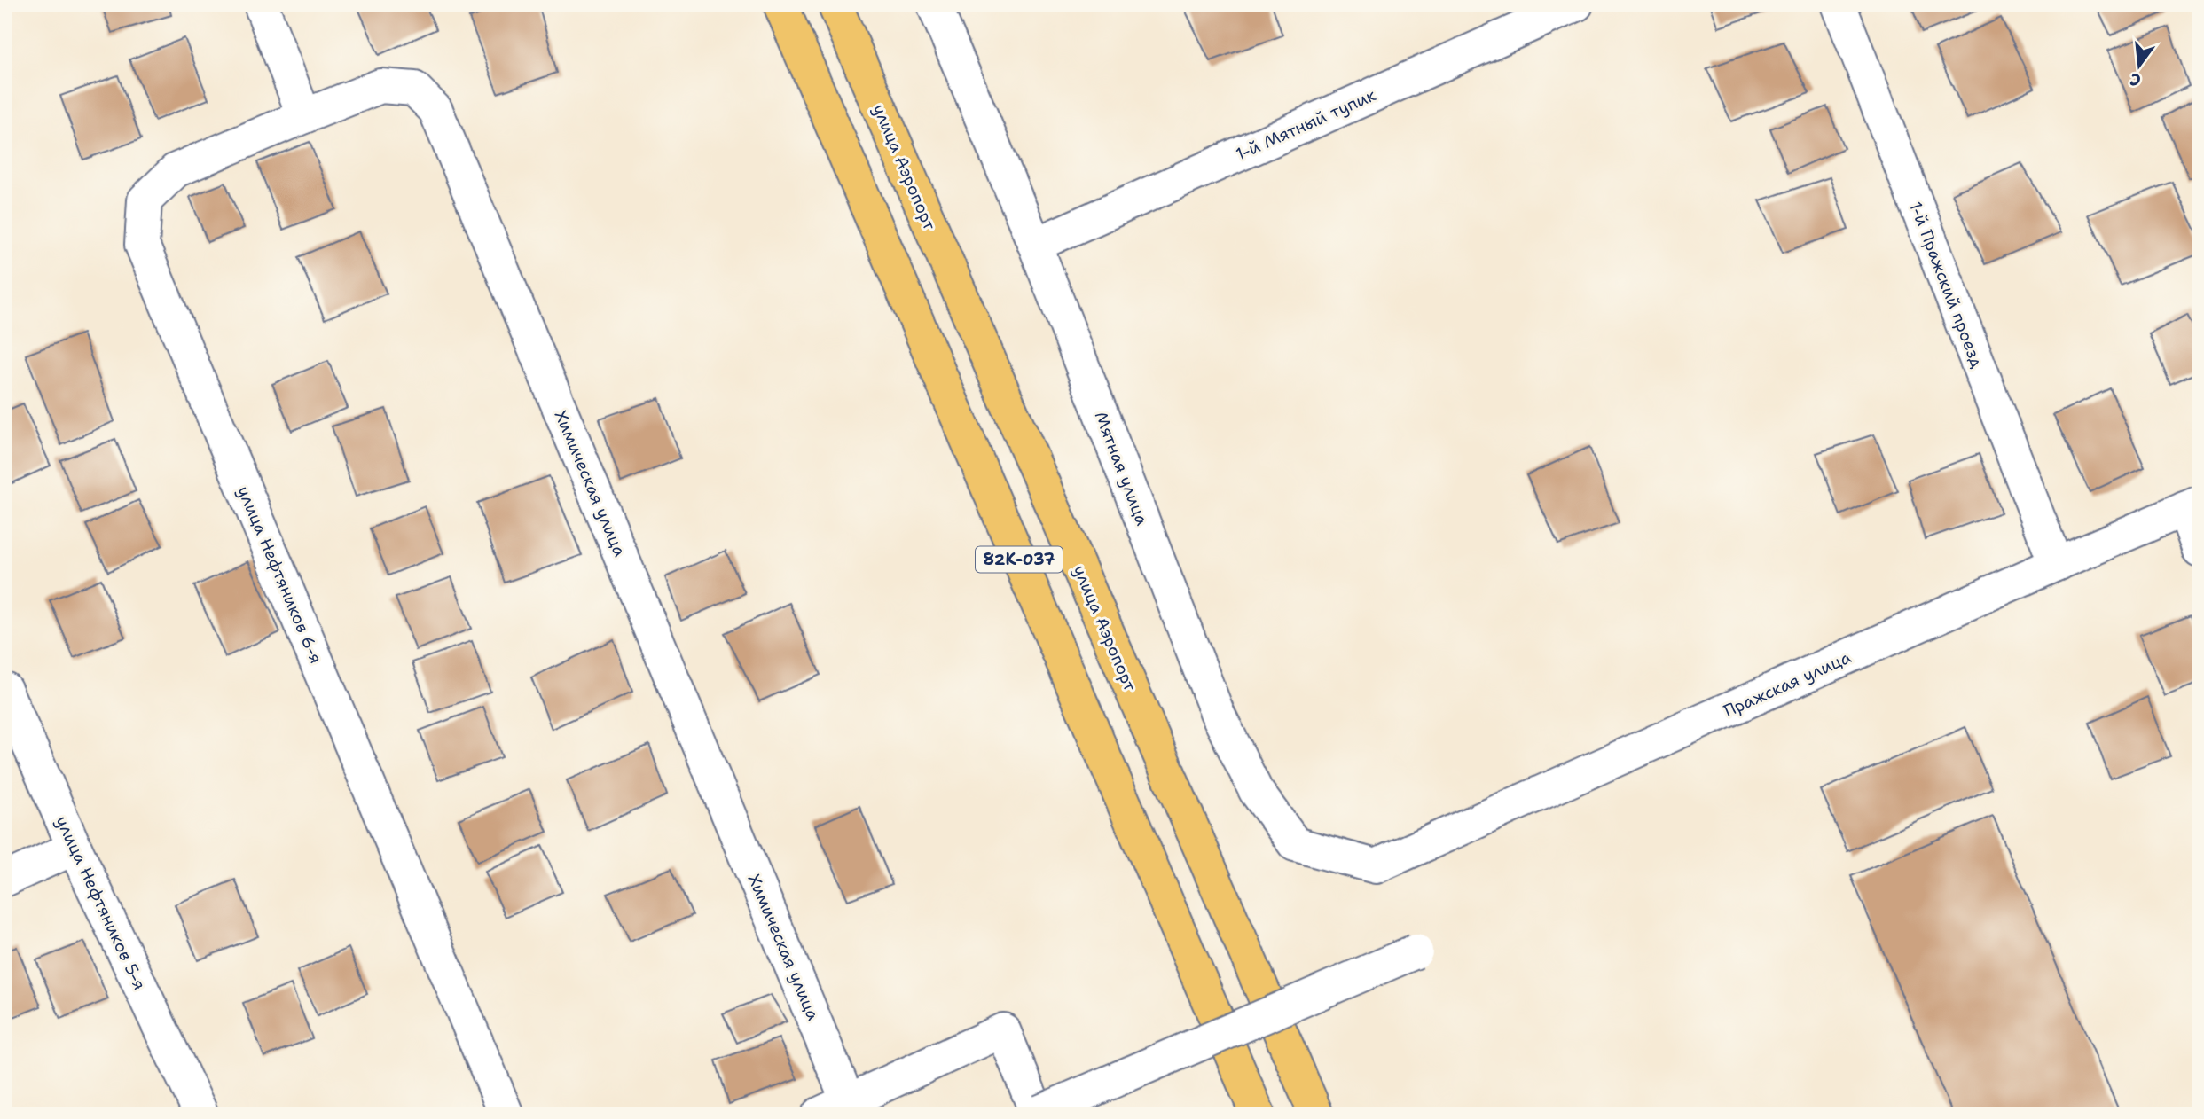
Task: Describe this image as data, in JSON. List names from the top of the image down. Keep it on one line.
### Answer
{"streets":{"main road":["улица Аэропорт","82К-037"],"street":["1-й Мятный тупик","1-й Пражский проезд","Мятная улица","Химическая улица","улица Нефтяников 6-я","Пражская улица","улица Нефтяников 5-я"]},"crossings":[["1-й Мятный тупик","Мятная улица"],["1-й Пражский проезд","Пражская улица"],["Мятная улица","Пражская улица"],["Химическая улица","улица Нефтяников 6-я"]],"north":"bottom"}
